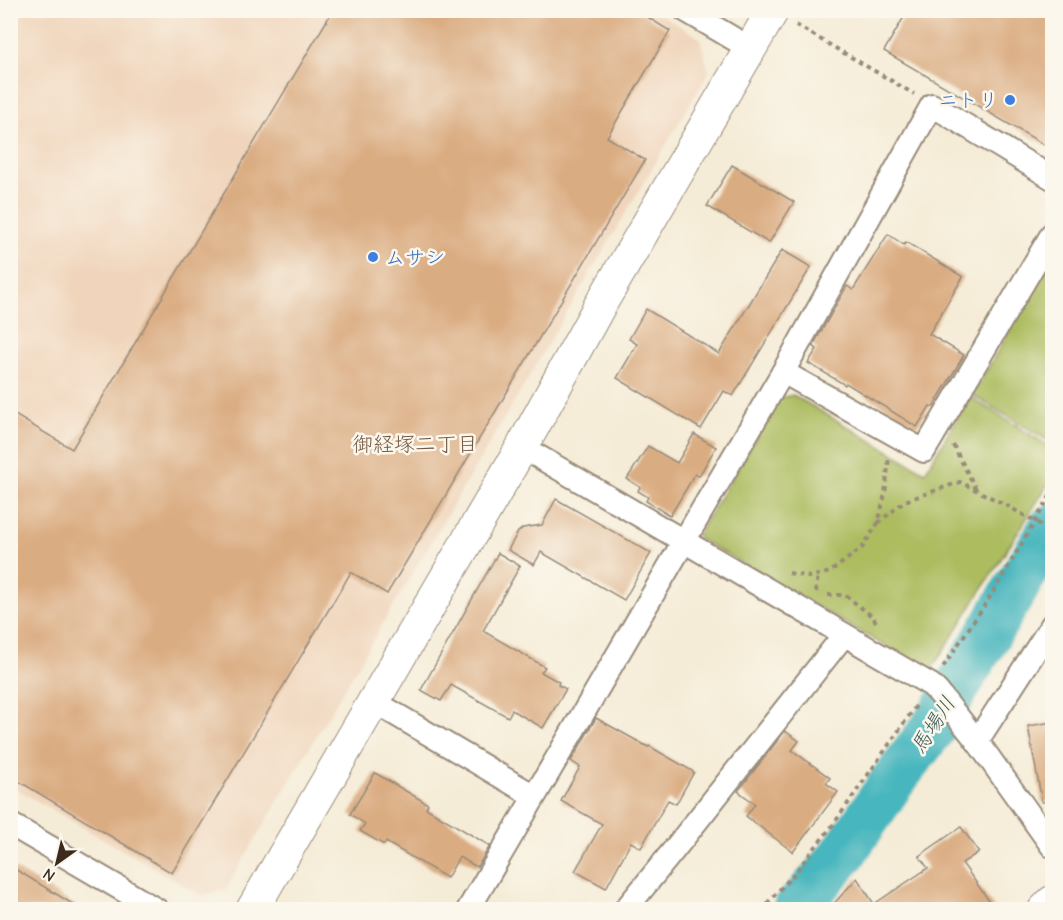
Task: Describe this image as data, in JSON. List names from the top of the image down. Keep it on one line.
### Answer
{"districts":["御経塚二丁目"],"water":["馬場川"],"places":["ニトリ","ムサシ"],"north":"bottom left"}
